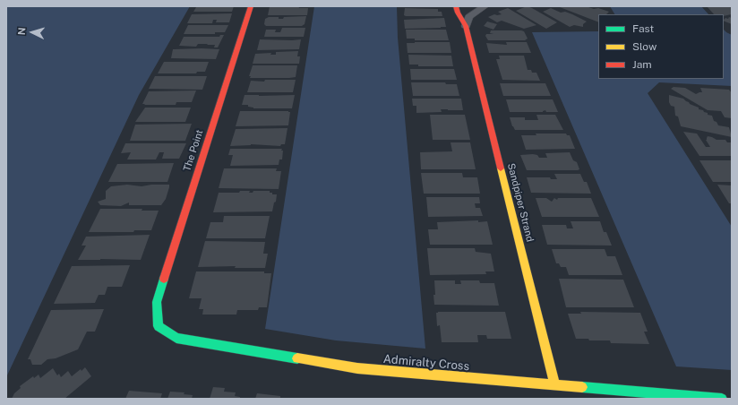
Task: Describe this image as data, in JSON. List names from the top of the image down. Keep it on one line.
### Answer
{"streets":{"street":["The Point","Sandpiper Strand","Admiralty Cross"]},"crossings":[["The Point","Admiralty Cross"],["Sandpiper Strand","Admiralty Cross"]],"legend":["Fast","Slow","Jam"],"north":"left"}
